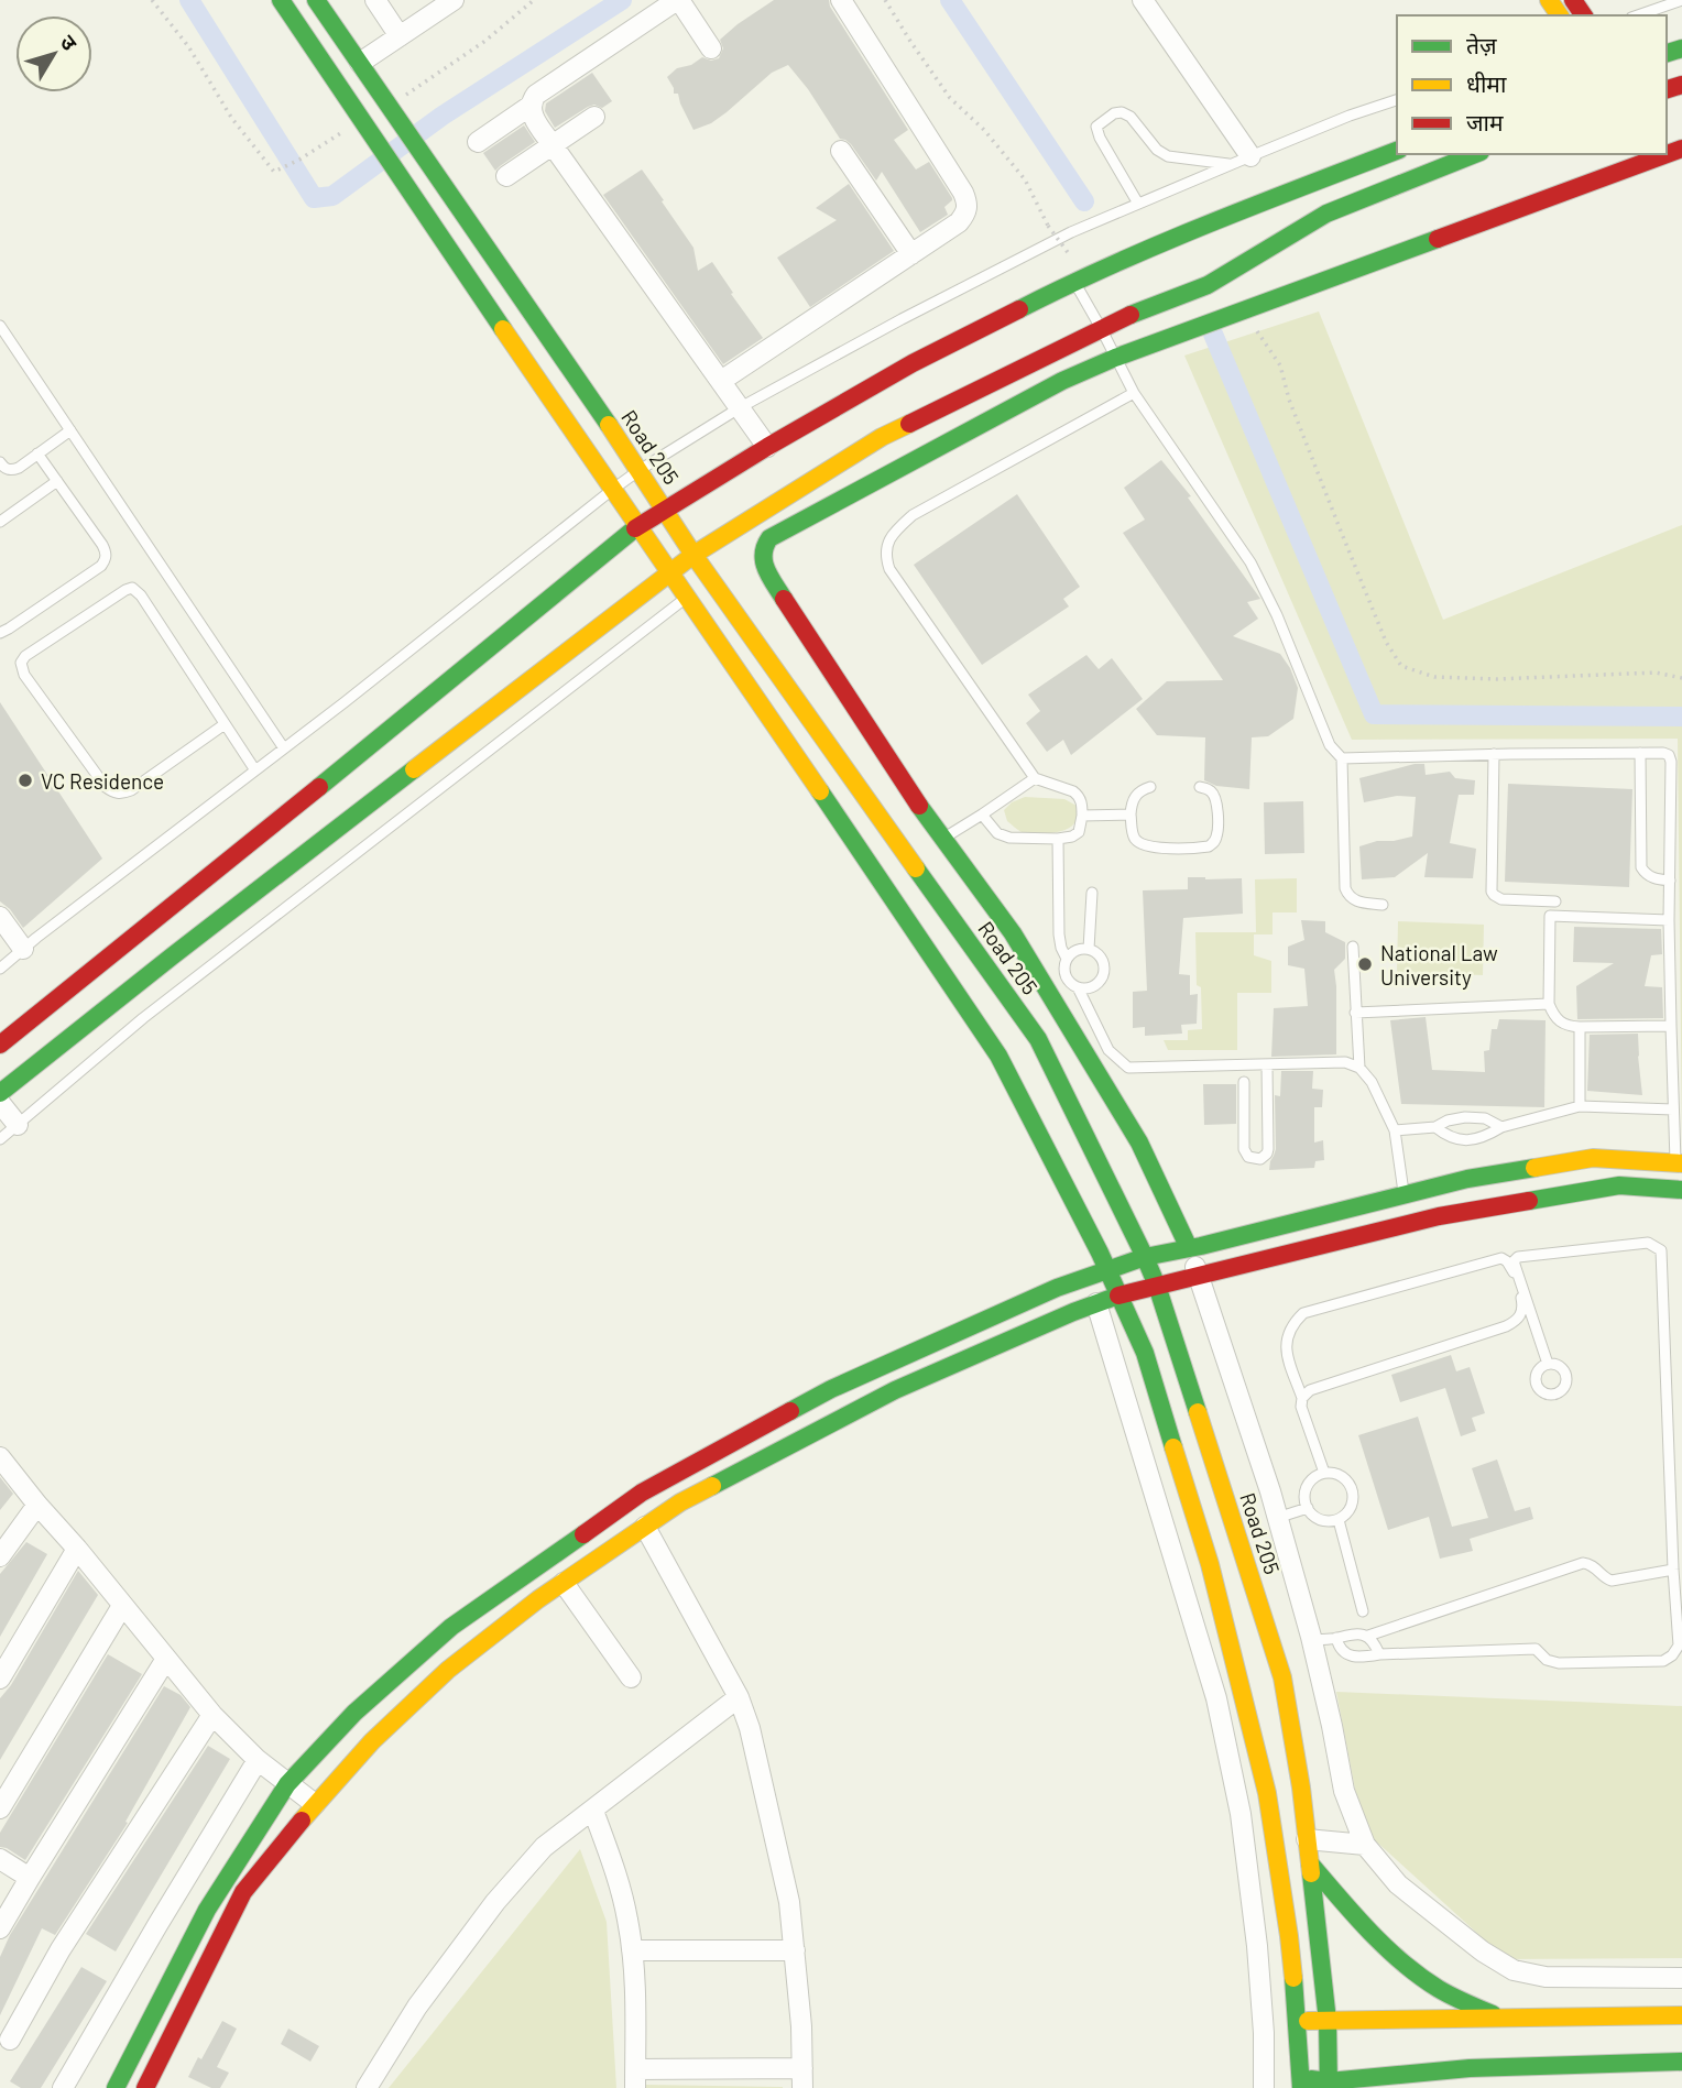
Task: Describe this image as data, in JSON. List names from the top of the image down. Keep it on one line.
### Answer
{"streets":{"street":["Road 205"]},"places":["VC Residence","National Law University"],"legend":["तेज़","धीमा","जाम"],"north":"top right"}
